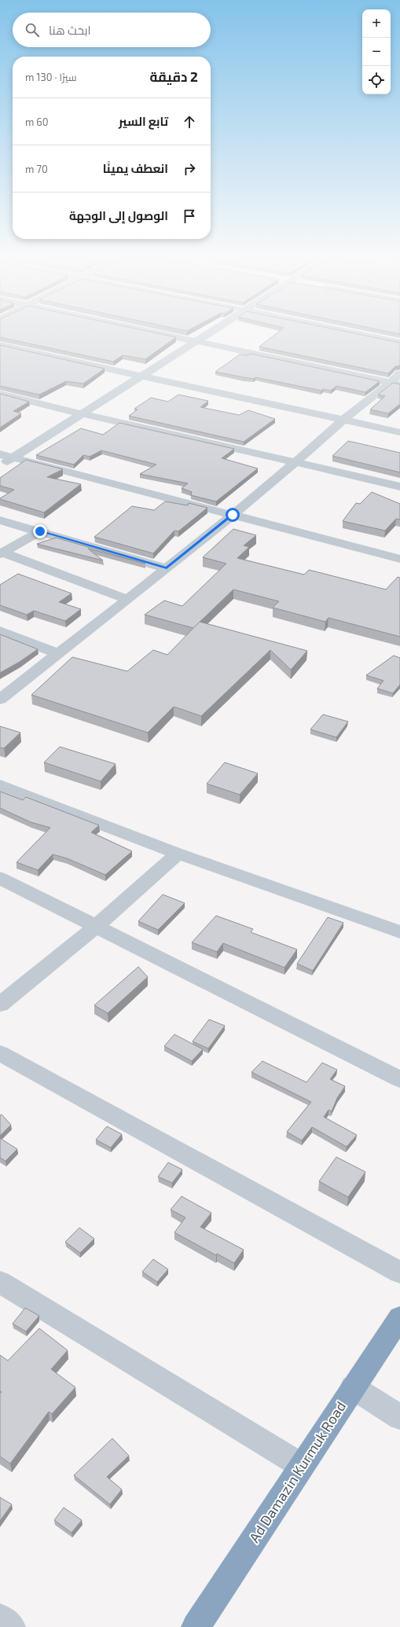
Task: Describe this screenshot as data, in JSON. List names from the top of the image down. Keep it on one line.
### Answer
{"streets":{"highway":["Ad Damazin Kurmuk Road"]},"page":{"map_buttons":["+","−"],"search":"ابحث هنا","heading":["2 دقيقة","سيرًا · 130 m"],"list":[["تابع السير","60 m"],["انعطف يمينًا","70 m"],"الوصول إلى الوجهة"]}}
